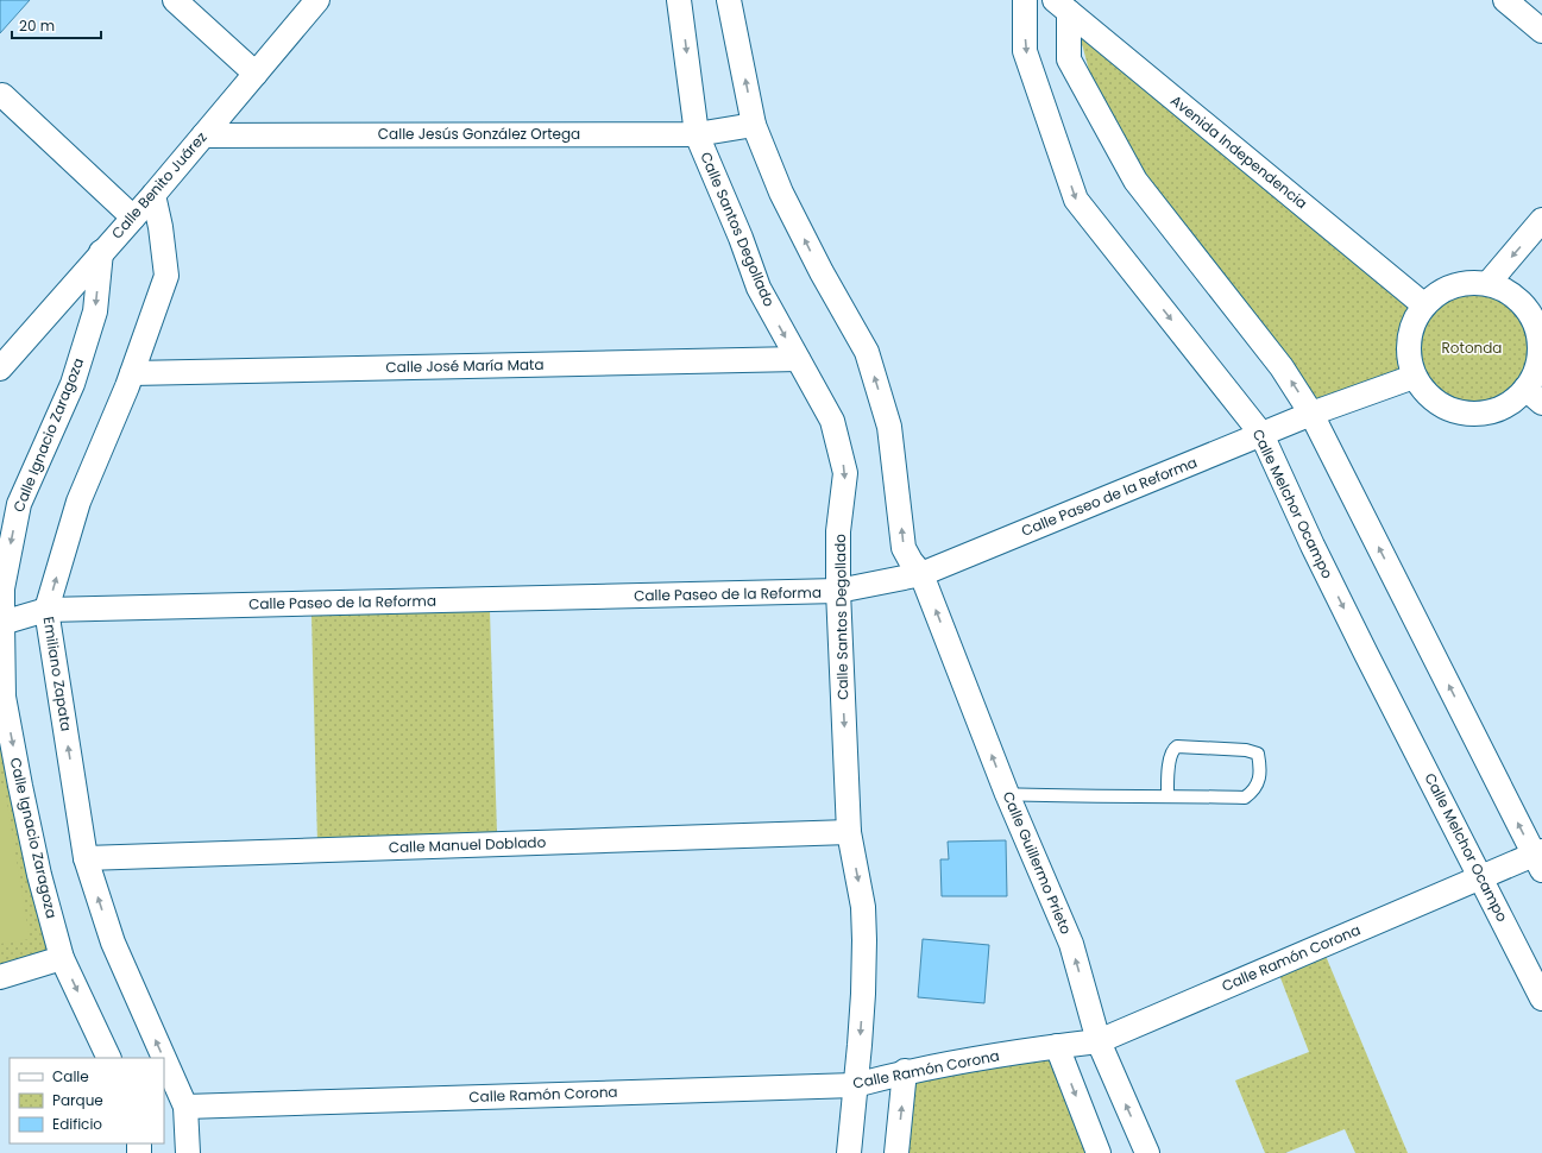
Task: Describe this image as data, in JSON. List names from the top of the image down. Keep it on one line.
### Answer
{"streets":{"street":["Calle Jesús González Ortega","Avenida Independencia","Calle Benito Juárez","Calle Santos Degollado","Calle José María Mata","Calle Ignacio Zaragoza","Calle Paseo de la Reforma","Calle Melchor Ocampo","Emiliano Zapata","Calle Manuel Doblado","Calle Guillermo Prieto","Calle Ramón Corona"]},"crossings":[["Calle Jesús González Ortega","Calle Benito Juárez"],["Calle Jesús González Ortega","Calle Santos Degollado"],["Avenida Independencia","Calle Paseo de la Reforma"],["Calle Benito Juárez","Calle Ignacio Zaragoza"],["Calle Benito Juárez","Emiliano Zapata"],["Calle Santos Degollado","Calle José María Mata"],["Calle Santos Degollado","Calle Paseo de la Reforma"],["Calle Santos Degollado","Calle Manuel Doblado"],["Calle Santos Degollado","Calle Ramón Corona"],["Calle José María Mata","Emiliano Zapata"],["Calle Ignacio Zaragoza","Calle Paseo de la Reforma"],["Calle Paseo de la Reforma","Calle Melchor Ocampo"],["Calle Paseo de la Reforma","Emiliano Zapata"],["Calle Paseo de la Reforma","Calle Guillermo Prieto"],["Calle Melchor Ocampo","Calle Ramón Corona"],["Emiliano Zapata","Calle Manuel Doblado"],["Emiliano Zapata","Calle Ramón Corona"],["Calle Guillermo Prieto","Calle Ramón Corona"]],"one_way":["Calle Ignacio Zaragoza","Emiliano Zapata","Calle Guillermo Prieto"],"parks":["Rotonda"],"legend":["Calle","Parque","Edificio"],"scale_bar":"20 m"}
